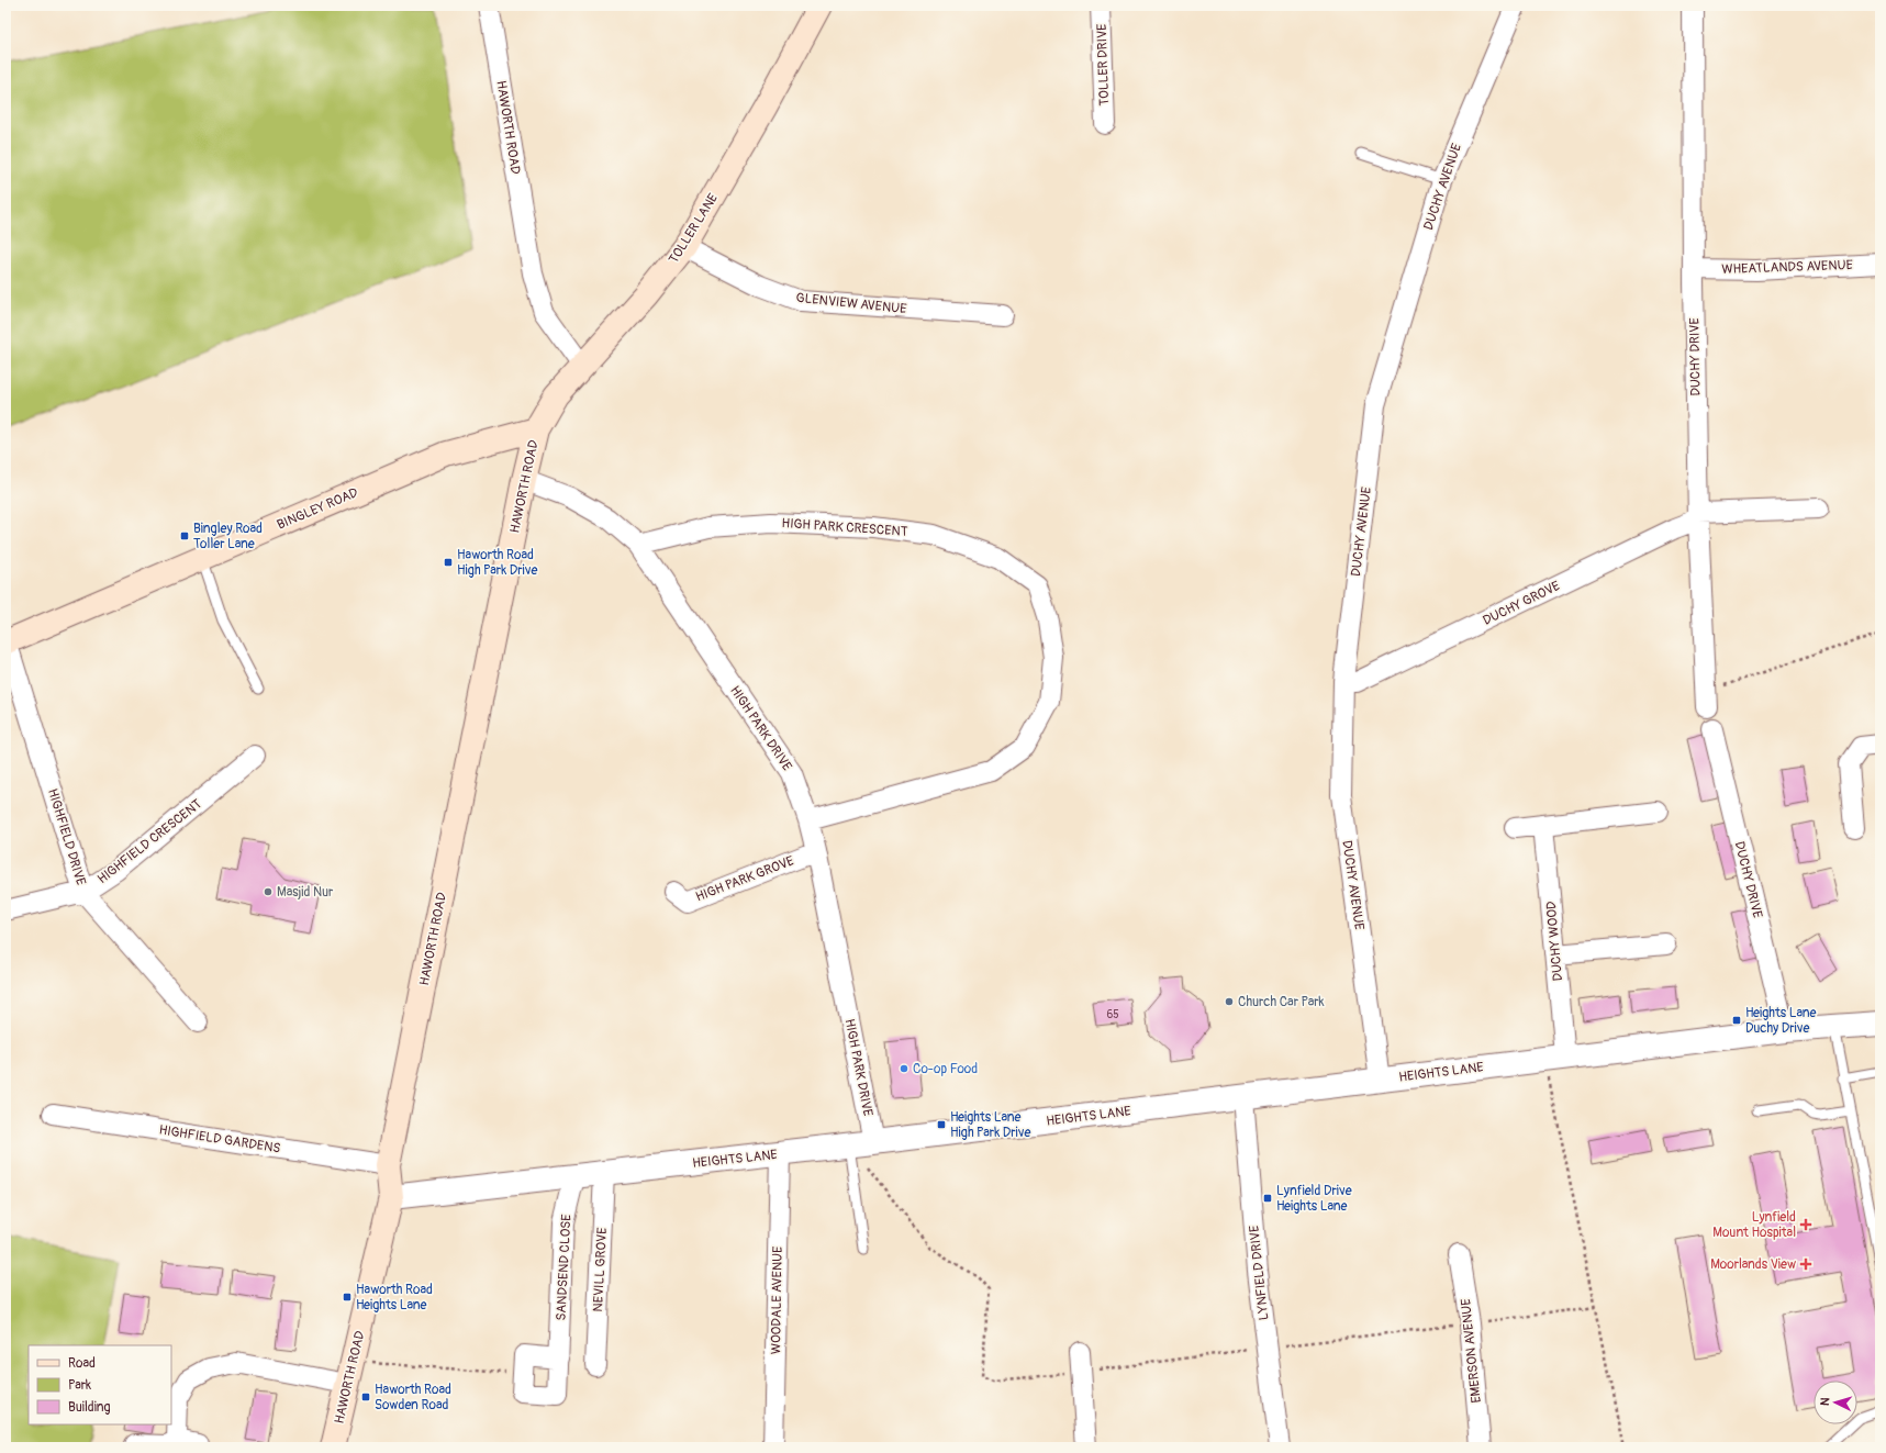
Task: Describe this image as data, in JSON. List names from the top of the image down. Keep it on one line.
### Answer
{"streets":{"main road":["HAWORTH ROAD","TOLLER LANE","BINGLEY ROAD"],"street":["TOLLER DRIVE","DUCHY AVENUE","WHEATLANDS AVENUE","GLENVIEW AVENUE","DUCHY DRIVE","HIGH PARK CRESCENT","DUCHY GROVE","HIGH PARK DRIVE","HIGHFIELD DRIVE","HIGHFIELD CRESCENT","HIGH PARK GROVE","DUCHY WOOD","HEIGHTS LANE","HIGHFIELD GARDENS","SANDSEND CLOSE","NEVILL GROVE","LYNFIELD DRIVE","WOODALE AVENUE","EMERSON AVENUE"]},"crossings":[["HAWORTH ROAD","TOLLER LANE"],["HAWORTH ROAD","BINGLEY ROAD"],["HAWORTH ROAD","HIGH PARK DRIVE"],["HAWORTH ROAD","HEIGHTS LANE"],["HAWORTH ROAD","HIGHFIELD GARDENS"],["DUCHY AVENUE","DUCHY GROVE"],["DUCHY AVENUE","HEIGHTS LANE"],["TOLLER LANE","GLENVIEW AVENUE"],["TOLLER LANE","BINGLEY ROAD"],["WHEATLANDS AVENUE","DUCHY DRIVE"],["DUCHY DRIVE","DUCHY GROVE"],["DUCHY DRIVE","HEIGHTS LANE"],["BINGLEY ROAD","HIGHFIELD DRIVE"],["HIGH PARK CRESCENT","HIGH PARK DRIVE"],["HIGH PARK DRIVE","HIGH PARK GROVE"],["HIGH PARK DRIVE","HEIGHTS LANE"],["HIGHFIELD DRIVE","HIGHFIELD CRESCENT"],["DUCHY WOOD","HEIGHTS LANE"],["HEIGHTS LANE","SANDSEND CLOSE"],["HEIGHTS LANE","NEVILL GROVE"],["HEIGHTS LANE","LYNFIELD DRIVE"],["HEIGHTS LANE","WOODALE AVENUE"]],"places":{"transit":["Bingley Road Toller Lane","Haworth Road High Park Drive","Heights Lane Duchy Drive","Heights Lane High Park Drive","Lynfield Drive Heights Lane","Haworth Road Heights Lane","Haworth Road Sowden Road"],"other":["Masjid Nur","Church Car Park","Co-op Food"],"health":["Lynfield Mount Hospital","Moorlands View"]},"house_numbers":["65"],"legend":["Road","Park","Building"],"north":"left"}
